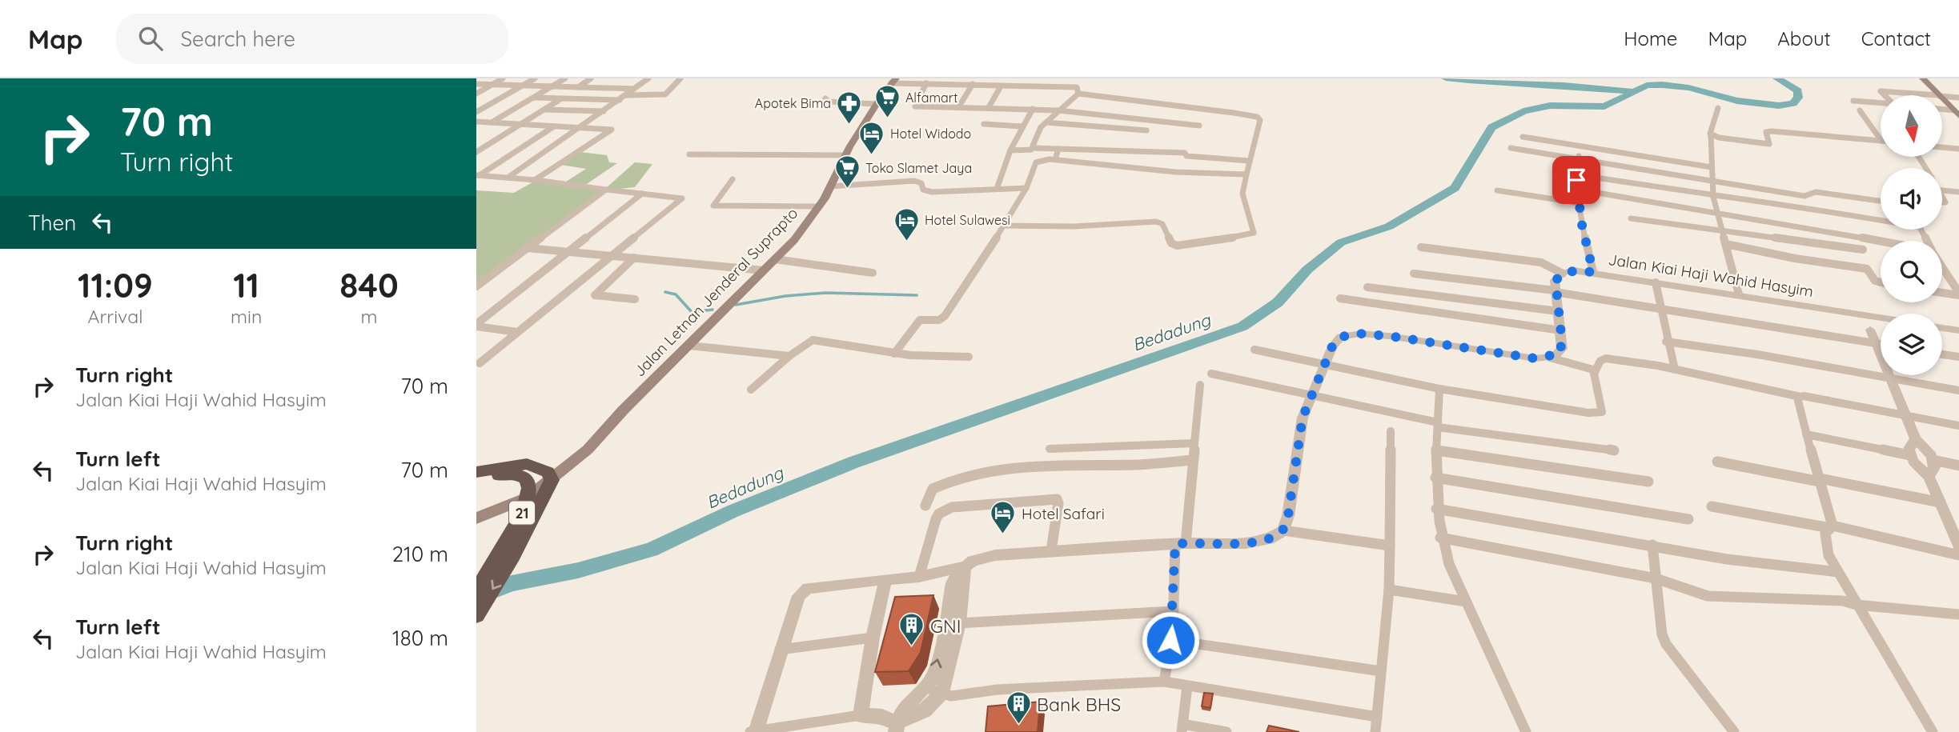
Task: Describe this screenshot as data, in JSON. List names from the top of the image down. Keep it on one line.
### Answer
{"streets":{"highway":["21"],"main road":["Jalan Letnan Jenderal Suprapto"],"street":["Jalan Kiai Haji Wahid Hasyim"]},"crossings":[["Jalan Letnan Jenderal Suprapto","21"]],"water":["Bedadung"],"places":{"supermarket":["Alfamart","Toko Slamet Jaya"],"pharmacy":["Apotek Bima"],"hotel":["Hotel Widodo","Hotel Sulawesi","Hotel Safari"],"building":["GNI","Bank BHS"]},"north":"bottom","page":{"header":"Map","search":"Search here","nav":["Home","Map","About","Contact"],"turn":["70 m","Turn right"],"then":"Then","eta":["11:09","Arrival","11","min","840","m"],"list":[{"name":"Turn right","note":"Jalan Kiai Haji Wahid Hasyim","value":"70 m"},{"name":"Turn left","note":"Jalan Kiai Haji Wahid Hasyim","value":"70 m"},{"name":"Turn right","note":"Jalan Kiai Haji Wahid Hasyim","value":"210 m"},{"name":"Turn left","note":"Jalan Kiai Haji Wahid Hasyim","value":"180 m"}]}}
